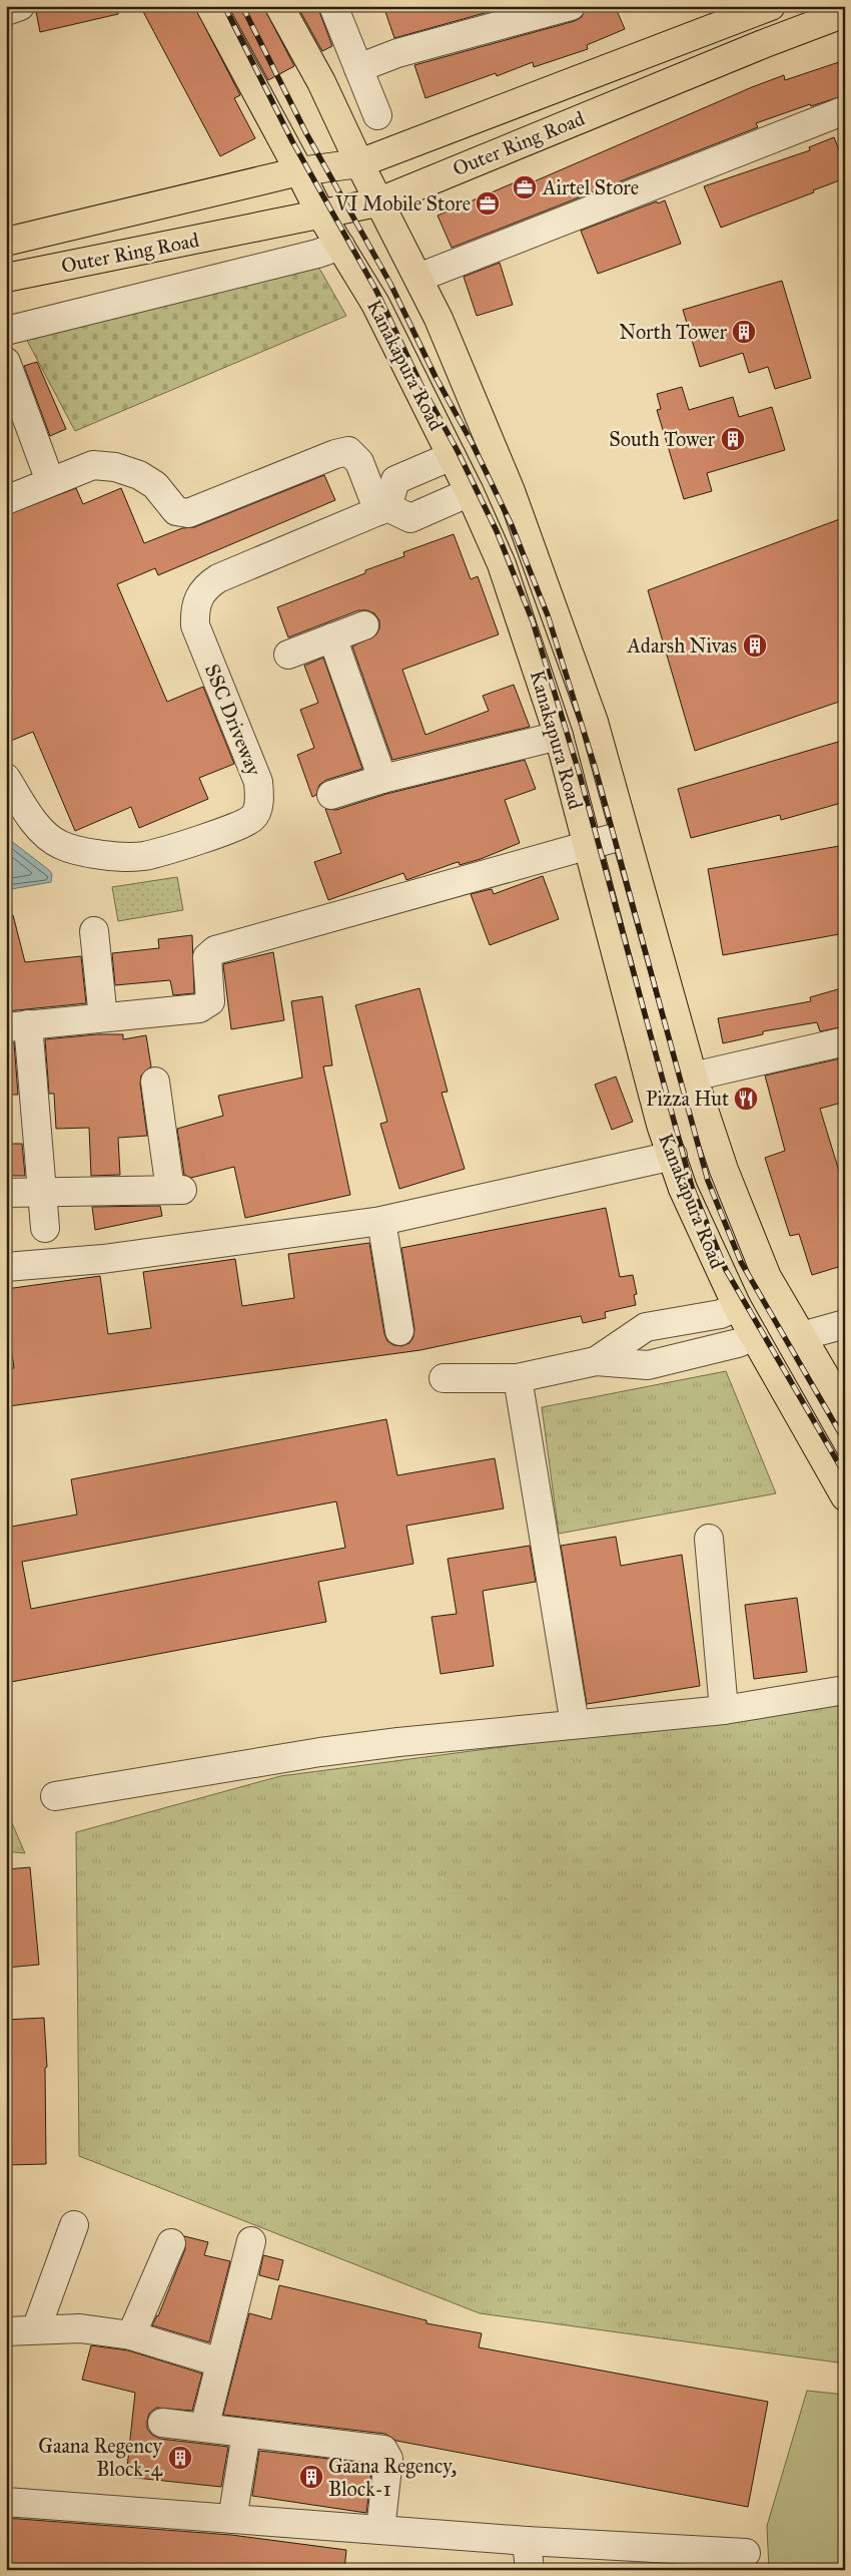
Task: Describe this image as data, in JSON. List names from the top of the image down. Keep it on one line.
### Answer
{"streets":{"main road":["Outer Ring Road","Kanakapura Road"],"street":["SSC Driveway"]},"crossings":[["Outer Ring Road","Kanakapura Road"]],"places":{"office":["Airtel Store","VI Mobile Store"],"building":["North Tower","South Tower","Adarsh Nivas","Gaana Regency Block-4","Gaana Regency, Block-1"],"restaurant":["Pizza Hut"]}}
